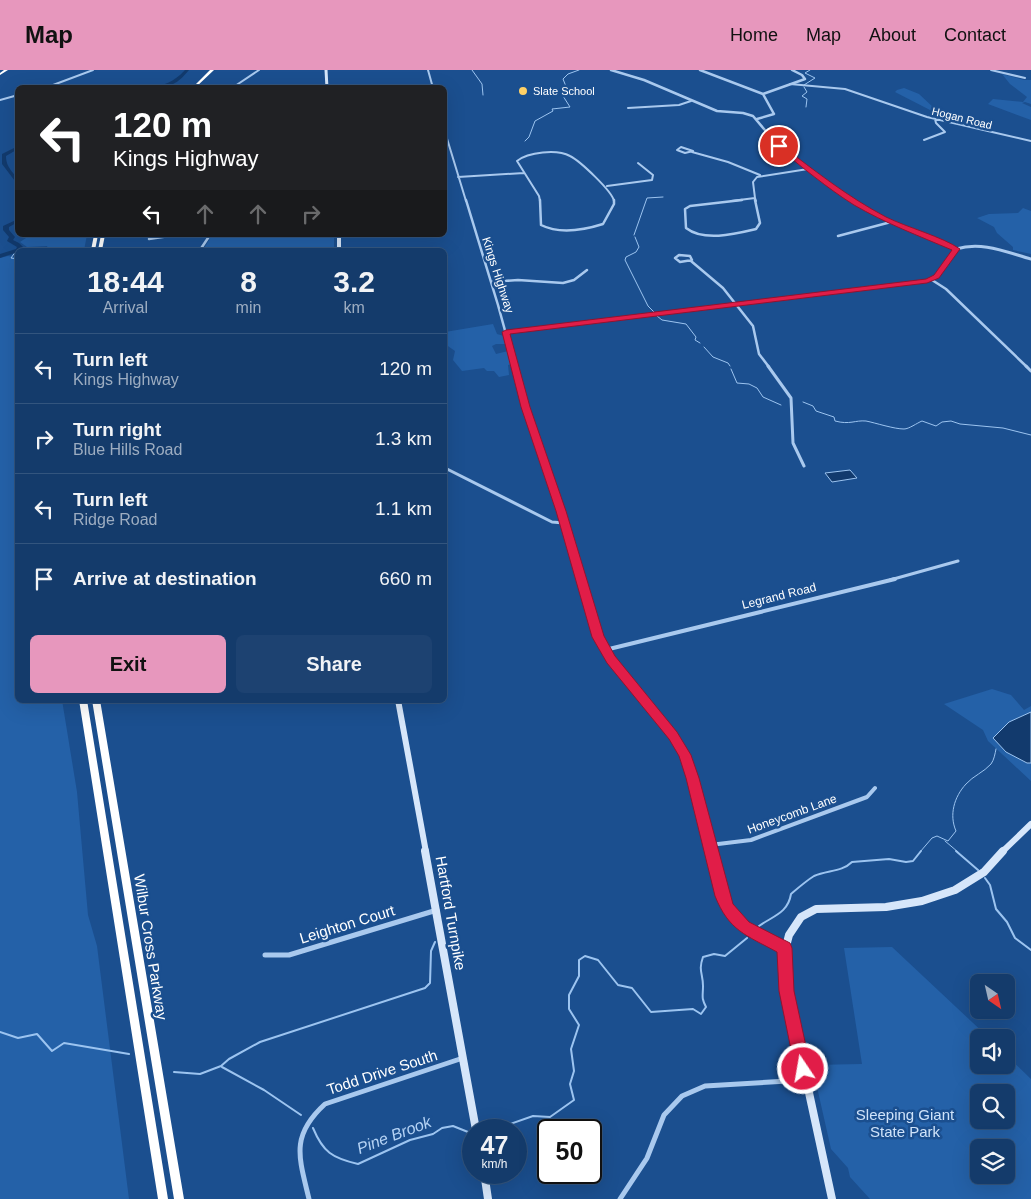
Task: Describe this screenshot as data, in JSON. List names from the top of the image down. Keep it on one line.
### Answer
{"streets":{"highway":["Wilbur Cross Parkway"],"main road":["Hartford Turnpike"],"street":["Hogan Road","Kings Highway","Legrand Road","Honeycomb Lane","Leighton Court","Todd Drive South"]},"crossings":[["Kings Highway","Legrand Road"],["Kings Highway","Honeycomb Lane"],["Hartford Turnpike","Leighton Court"],["Hartford Turnpike","Todd Drive South"]],"water":["Pine Brook"],"parks":["Sleeping Giant State Park"],"places":["Slate School"],"north":"bottom right","page":{"header":"Map","nav":["Home","Map","About","Contact"],"turn":["120 m","Kings Highway"],"eta":["18:44","Arrival","8","min","3.2","km"],"list":[{"name":"Turn left","note":"Kings Highway","value":"120 m"},{"name":"Turn right","note":"Blue Hills Road","value":"1.3 km"},{"name":"Turn left","note":"Ridge Road","value":"1.1 km"},{"name":"Arrive at destination","value":"660 m"}],"buttons":["Exit","Share"],"speed":"47 km/h","limit":"50"}}
